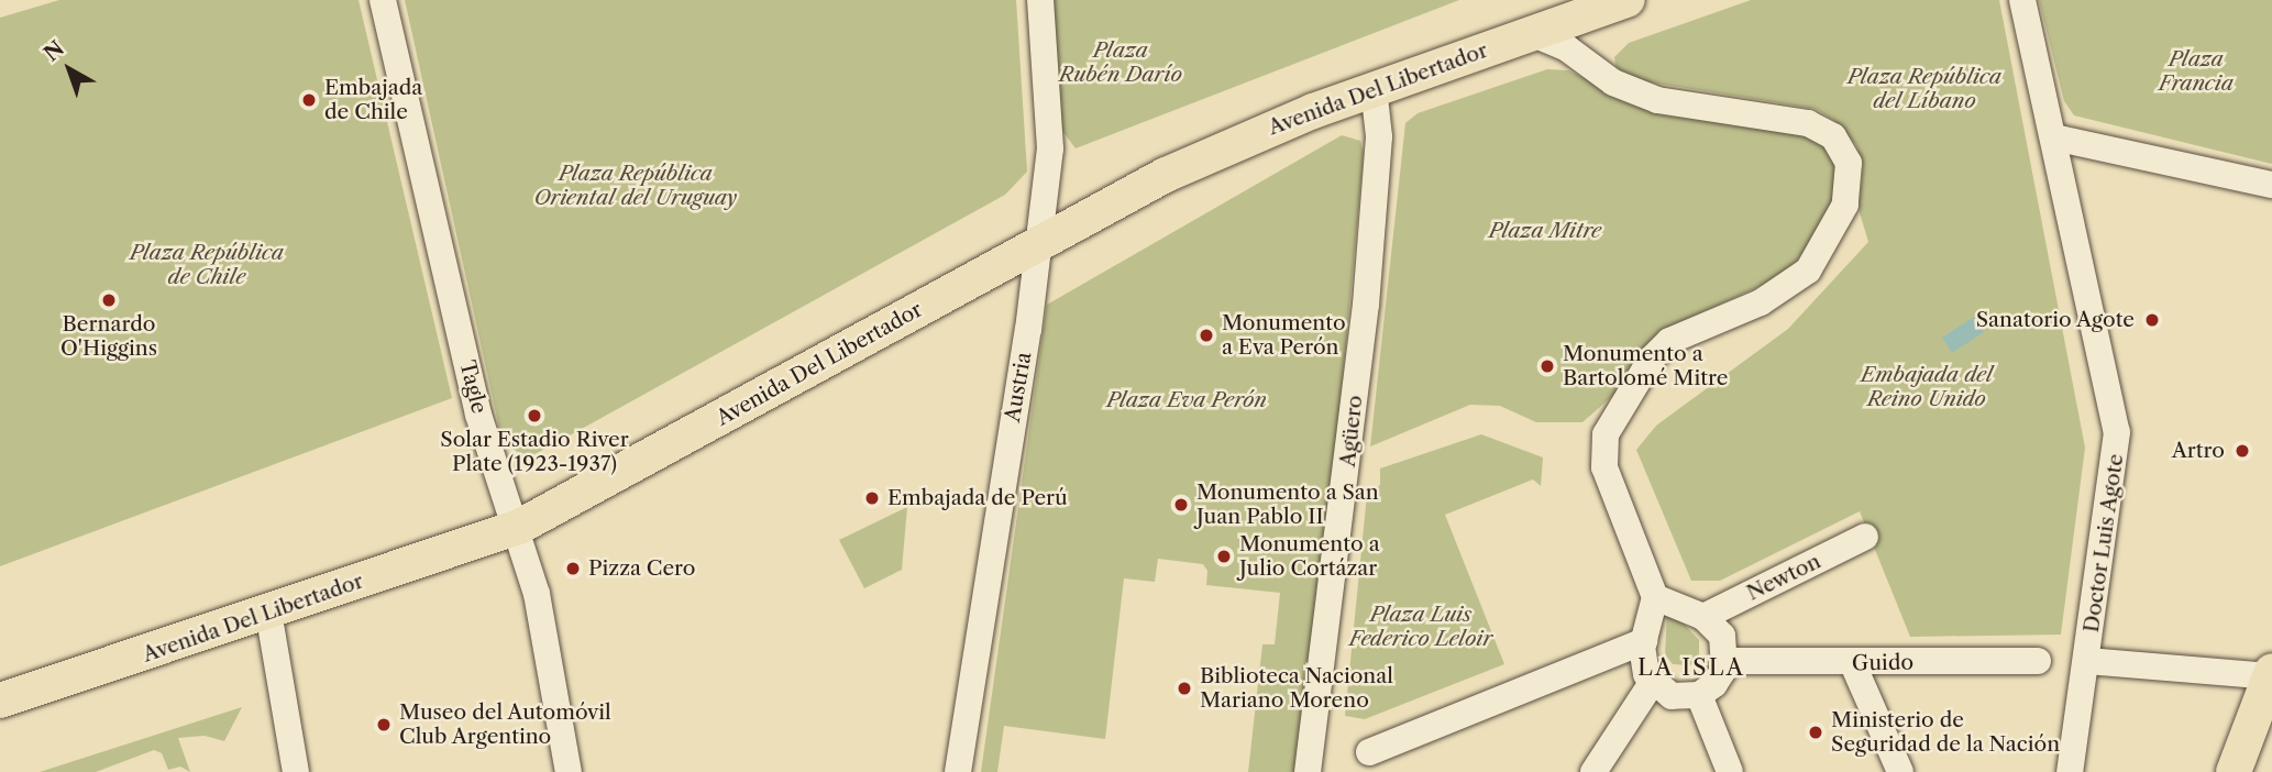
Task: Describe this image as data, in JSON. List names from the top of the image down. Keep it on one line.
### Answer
{"streets":{"main road":["Avenida Del Libertador"],"street":["Tagle","Austria","Agüero","Doctor Luis Agote","Newton","Guido"]},"crossings":[["Avenida Del Libertador","Tagle"],["Avenida Del Libertador","Austria"],["Avenida Del Libertador","Agüero"],["Newton","Guido"]],"districts":["LA ISLA"],"parks":["Plaza Rubén Darío","Plaza Francia","Plaza República del Líbano","Plaza República Oriental del Uruguay","Plaza Mitre","Plaza República de Chile","Embajada del Reino Unido","Plaza Eva Perón","Plaza Luis Federico Leloir"],"places":["Embajada de Chile","Bernardo O'Higgins","Sanatorio Agote","Monumento a Eva Perón","Monumento a Bartolomé Mitre","Solar Estadio River Plate (1923-1937)","Artro","Embajada de Perú","Monumento a San Juan Pablo II","Monumento a Julio Cortázar","Pizza Cero","Biblioteca Nacional Mariano Moreno","Museo del Automóvil Club Argentino","Ministerio de Seguridad de la Nación"],"north":"top left"}
